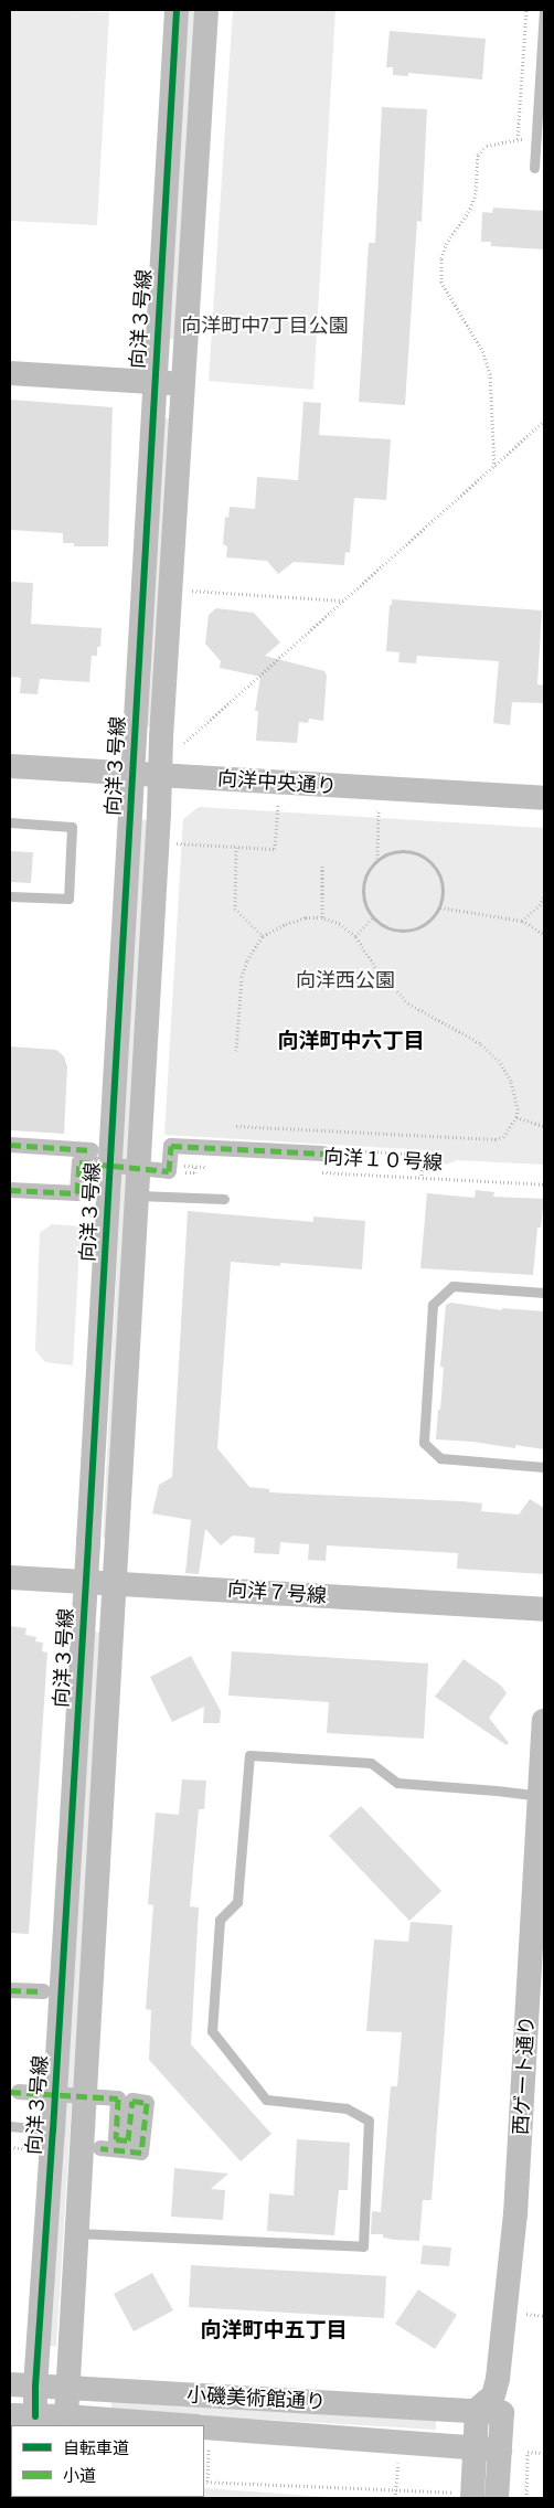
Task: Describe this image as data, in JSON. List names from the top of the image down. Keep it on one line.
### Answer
{"streets":{"street":["向洋３号線","向洋中央通り","向洋７号線","西ゲート通り","小磯美術館通り"],"path":["向洋１０号線"]},"crossings":[["向洋３号線","向洋中央通り"],["向洋３号線","向洋７号線"],["向洋３号線","小磯美術館通り"],["西ゲート通り","小磯美術館通り"]],"districts":["向洋町中六丁目","向洋町中五丁目"],"parks":["向洋町中7丁目公園","向洋西公園"],"legend":["自転車道","小道"]}
